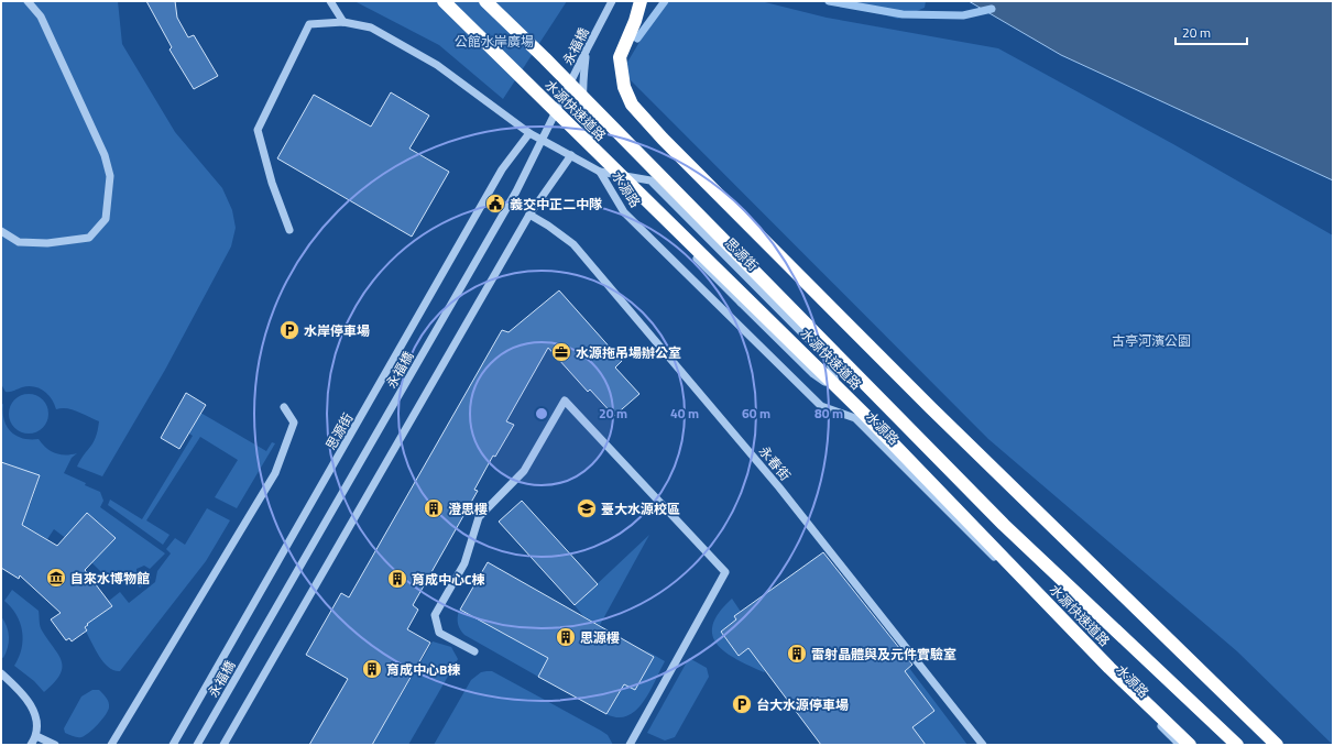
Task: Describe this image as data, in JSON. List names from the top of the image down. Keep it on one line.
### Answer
{"streets":{"highway":["水源快速道路"],"street":["永福橋","水源路","思源街","永春街"]},"crossings":[["水源路","思源街"]],"parks":["公館水岸廣場","古亭河濱公園"],"places":{"public building":["義交中正二中隊"],"parking":["水岸停車場","台大水源停車場"],"office":["水源拖吊場辦公室"],"building":["澄思樓","育成中心C棟","思源樓","雷射晶體與及元件實驗室","育成中心B棟"],"school or university":["臺大水源校區"],"museum":["自來水博物館"]},"scale_bar":"20 m","rings":["20 m","40 m","60 m","80 m"]}
